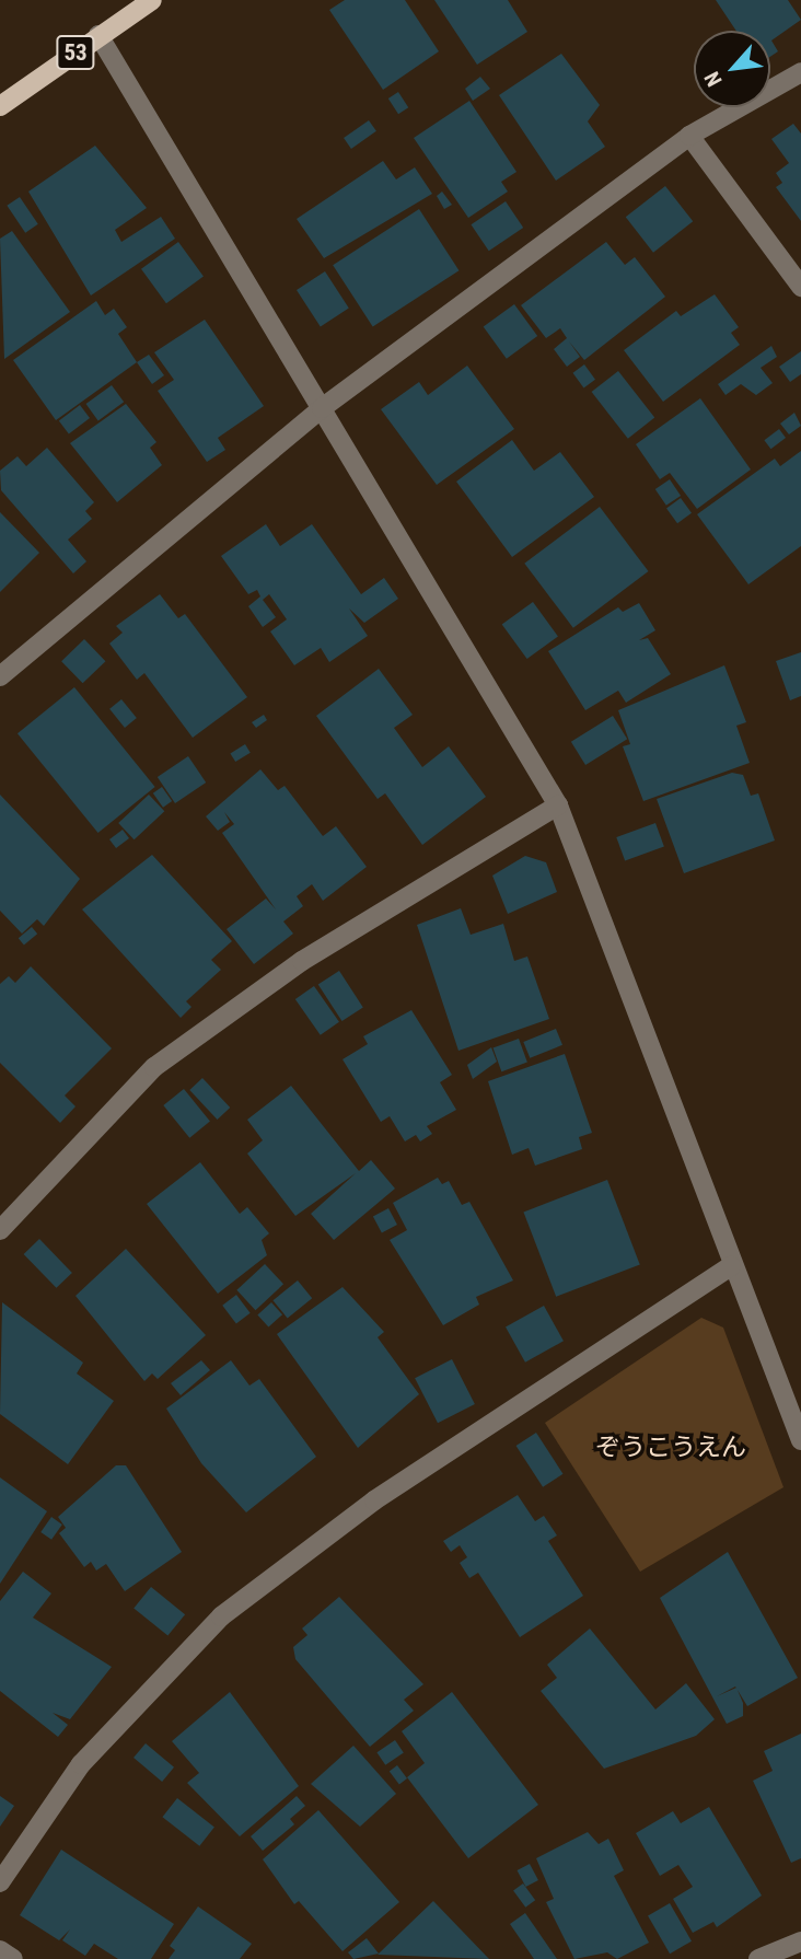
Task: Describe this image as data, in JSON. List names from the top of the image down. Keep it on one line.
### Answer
{"streets":{"main road":["53"]},"parks":["ぞうこうえん"],"north":"bottom left"}
